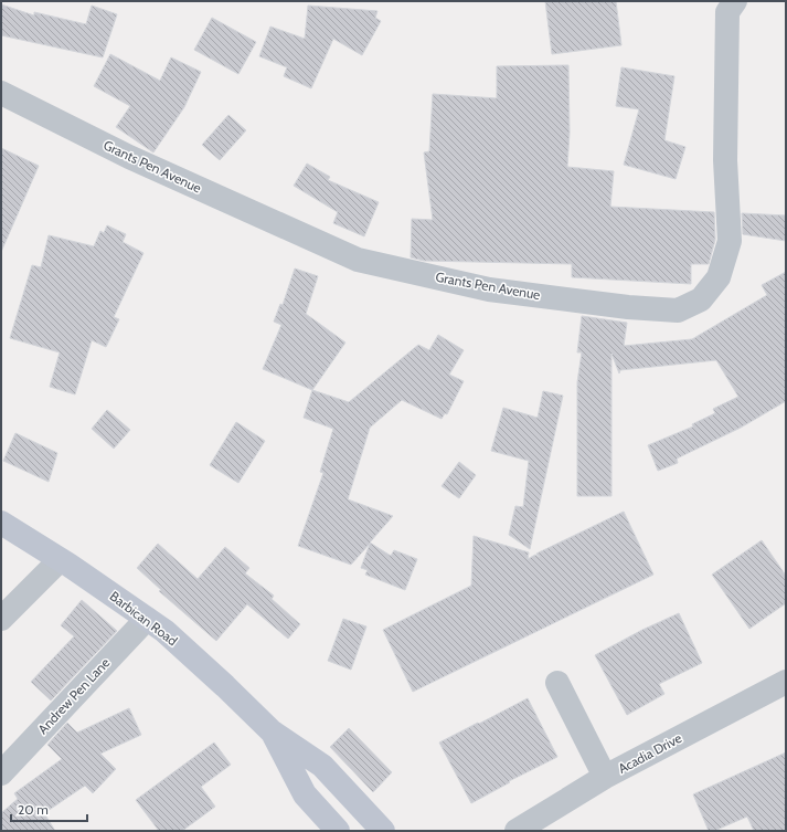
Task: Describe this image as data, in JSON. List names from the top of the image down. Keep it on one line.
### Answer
{"streets":{"main road":["Barbican Road"],"street":["Grants Pen Avenue","Andrew Pen Lane","Acadia Drive"]},"crossings":[["Barbican Road","Andrew Pen Lane"]],"scale_bar":"20 m"}
